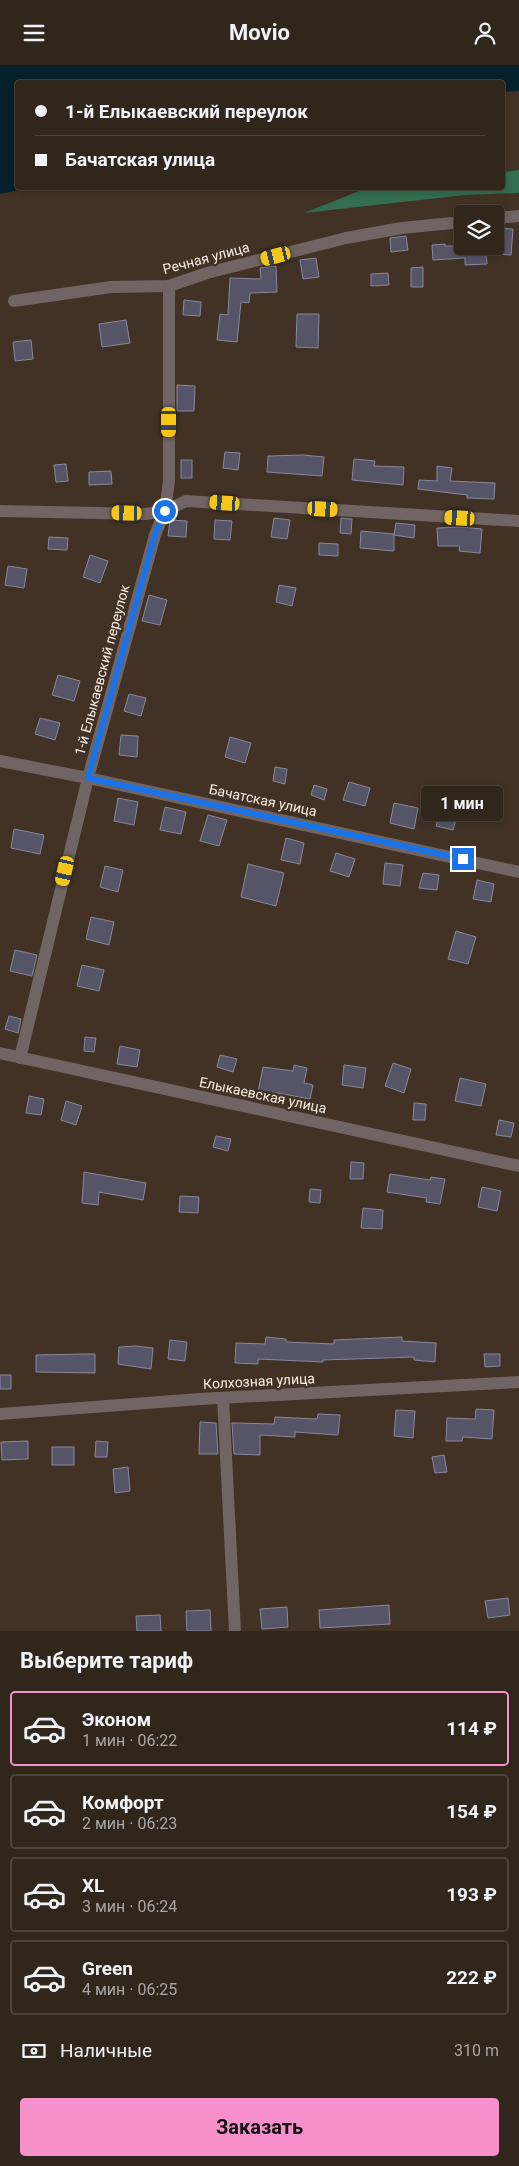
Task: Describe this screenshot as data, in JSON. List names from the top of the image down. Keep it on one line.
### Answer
{"streets":{"street":["Речная улица","1-й Елыкаевский переулок","Бачатская улица","Елыкаевская улица","Колхозная улица"]},"crossings":[["Речная улица","1-й Елыкаевский переулок"],["1-й Елыкаевский переулок","Бачатская улица"],["1-й Елыкаевский переулок","Елыкаевская улица"]],"page":{"header":"Movio","banner":["1-й Елыкаевский переулок","Бачатская улица"],"bubble":"1 мин","heading":"Выберите тариф","list":[{"name":"Эконом","note":"1 мин · 06:22","value":"114 ₽"},{"name":"Комфорт","note":"2 мин · 06:23","value":"154 ₽"},{"name":"XL","note":"3 мин · 06:24","value":"193 ₽"},{"name":"Green","note":"4 мин · 06:25","value":"222 ₽"}],"pay":["Наличные","310 m"],"buttons":"Заказать"}}
